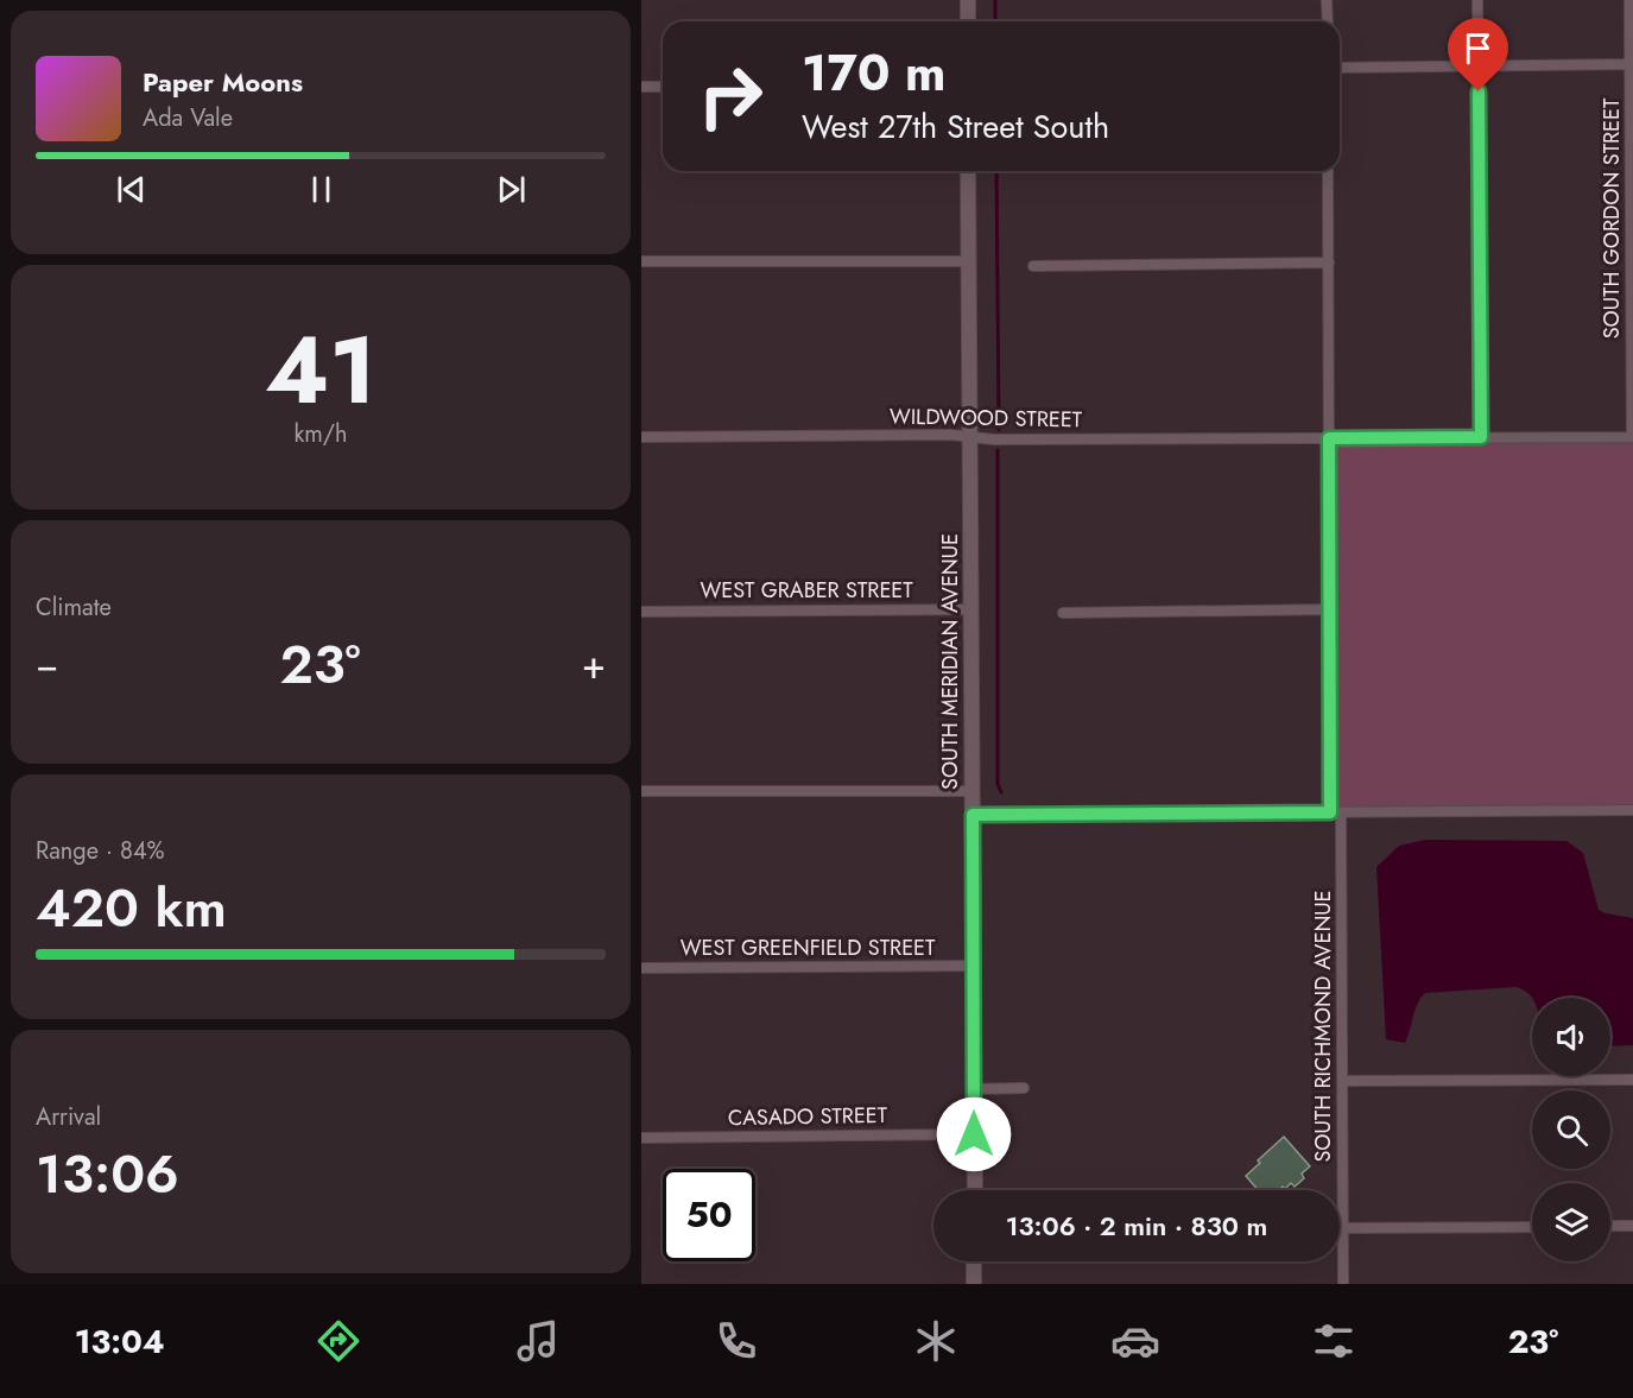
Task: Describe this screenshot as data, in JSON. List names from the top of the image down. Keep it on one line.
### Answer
{"streets":{"main road":["SOUTH MERIDIAN AVENUE"],"street":["SOUTH GORDON STREET","WILDWOOD STREET","WEST GRABER STREET","WEST GREENFIELD STREET","SOUTH RICHMOND AVENUE","CASADO STREET"]},"crossings":[["SOUTH GORDON STREET","WILDWOOD STREET"],["WILDWOOD STREET","SOUTH MERIDIAN AVENUE"],["WILDWOOD STREET","SOUTH RICHMOND AVENUE"],["WEST GRABER STREET","SOUTH MERIDIAN AVENUE"],["SOUTH MERIDIAN AVENUE","WEST GREENFIELD STREET"],["SOUTH MERIDIAN AVENUE","CASADO STREET"]],"page":{"turn":["170 m","West 27th Street South"],"song":["Paper Moons","Ada Vale"],"tile":[["41","km/h"],"Climate",["Range · 84%","420 km"],["Arrival","13:06"]],"heat":["−","23°","+"],"limit":"50","trip":"13:06 · 2 min · 830 m","tabs":["13:04","23°"]}}
